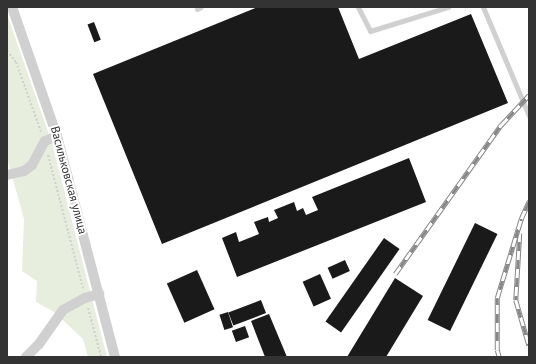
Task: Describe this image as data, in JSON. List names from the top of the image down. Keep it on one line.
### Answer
{"streets":{"street":["Васильковская улица"]}}
